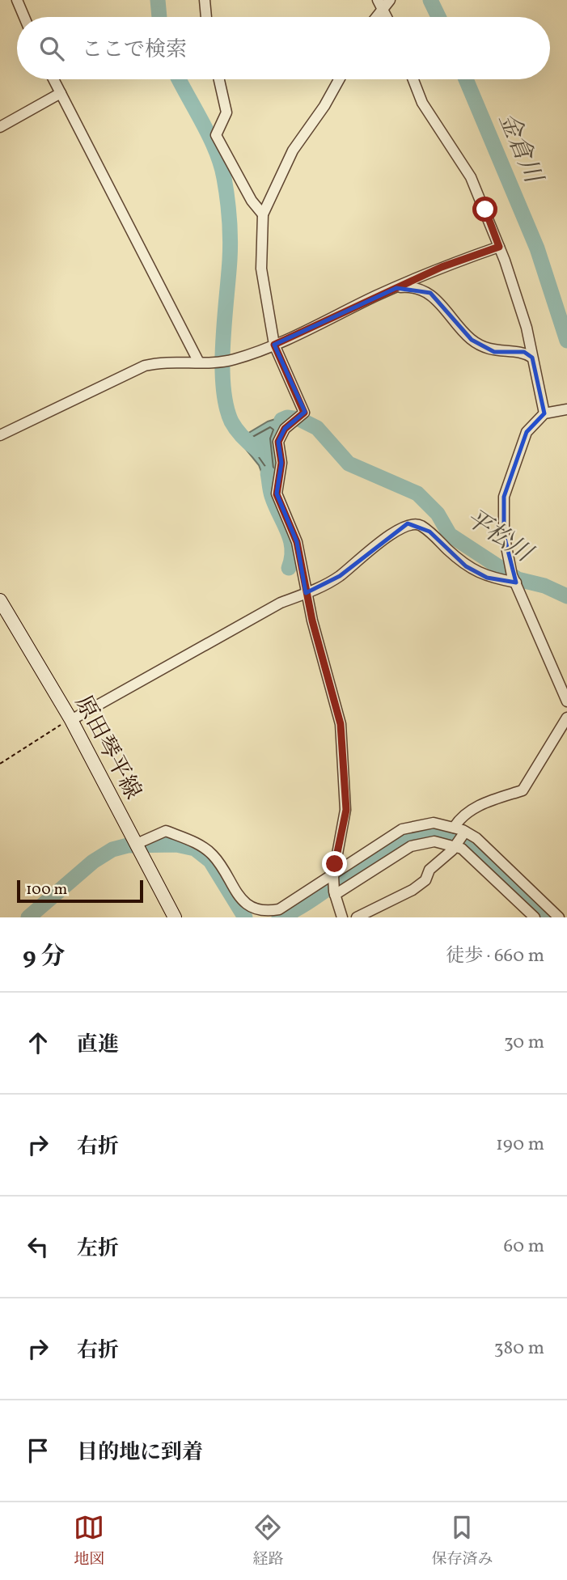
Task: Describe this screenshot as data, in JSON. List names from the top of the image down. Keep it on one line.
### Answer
{"streets":{"main road":["原田琴平線"]},"water":["金倉川","平松川"],"scale_bar":"100 m","page":{"search":"ここで検索","scale":"100 m","heading":["9 分","徒歩 · 660 m"],"list":[["直進","30 m"],["右折","190 m"],["左折","60 m"],["右折","380 m"],"目的地に到着"],"nav":["地図","経路","保存済み"]}}
